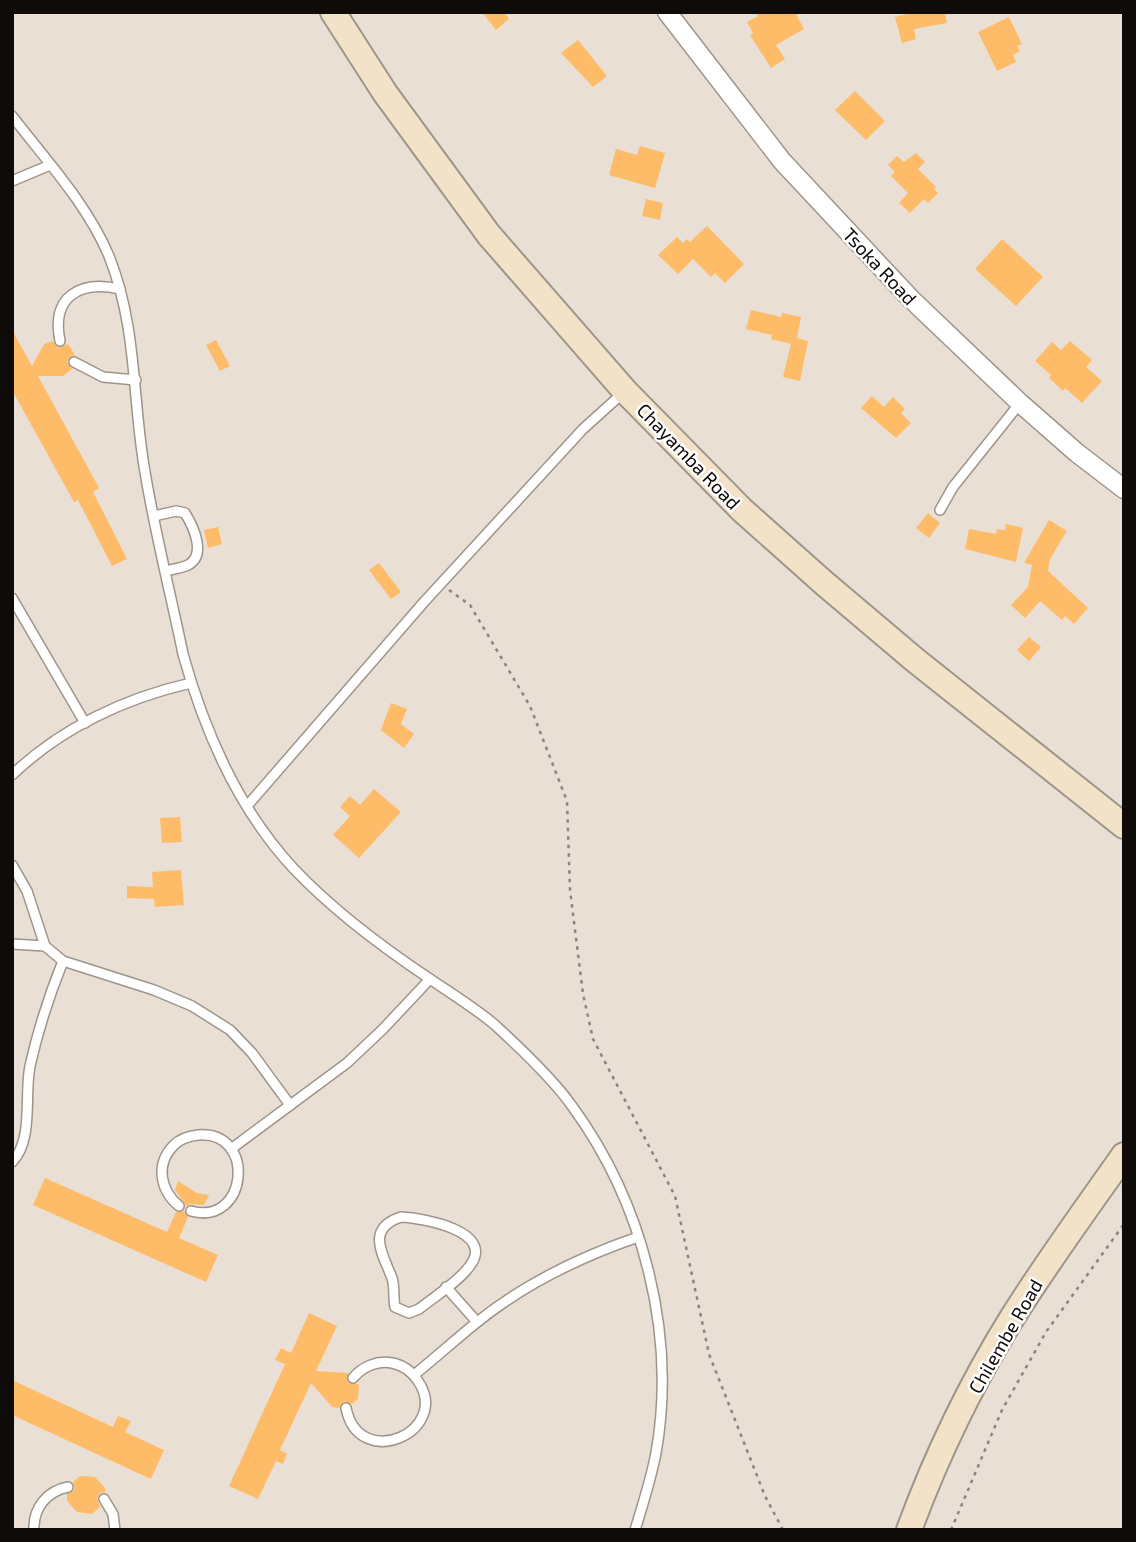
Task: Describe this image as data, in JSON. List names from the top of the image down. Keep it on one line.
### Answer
{"streets":{"main road":["Chayamba Road","Chilembe Road"],"street":["Tsoka Road"]}}
